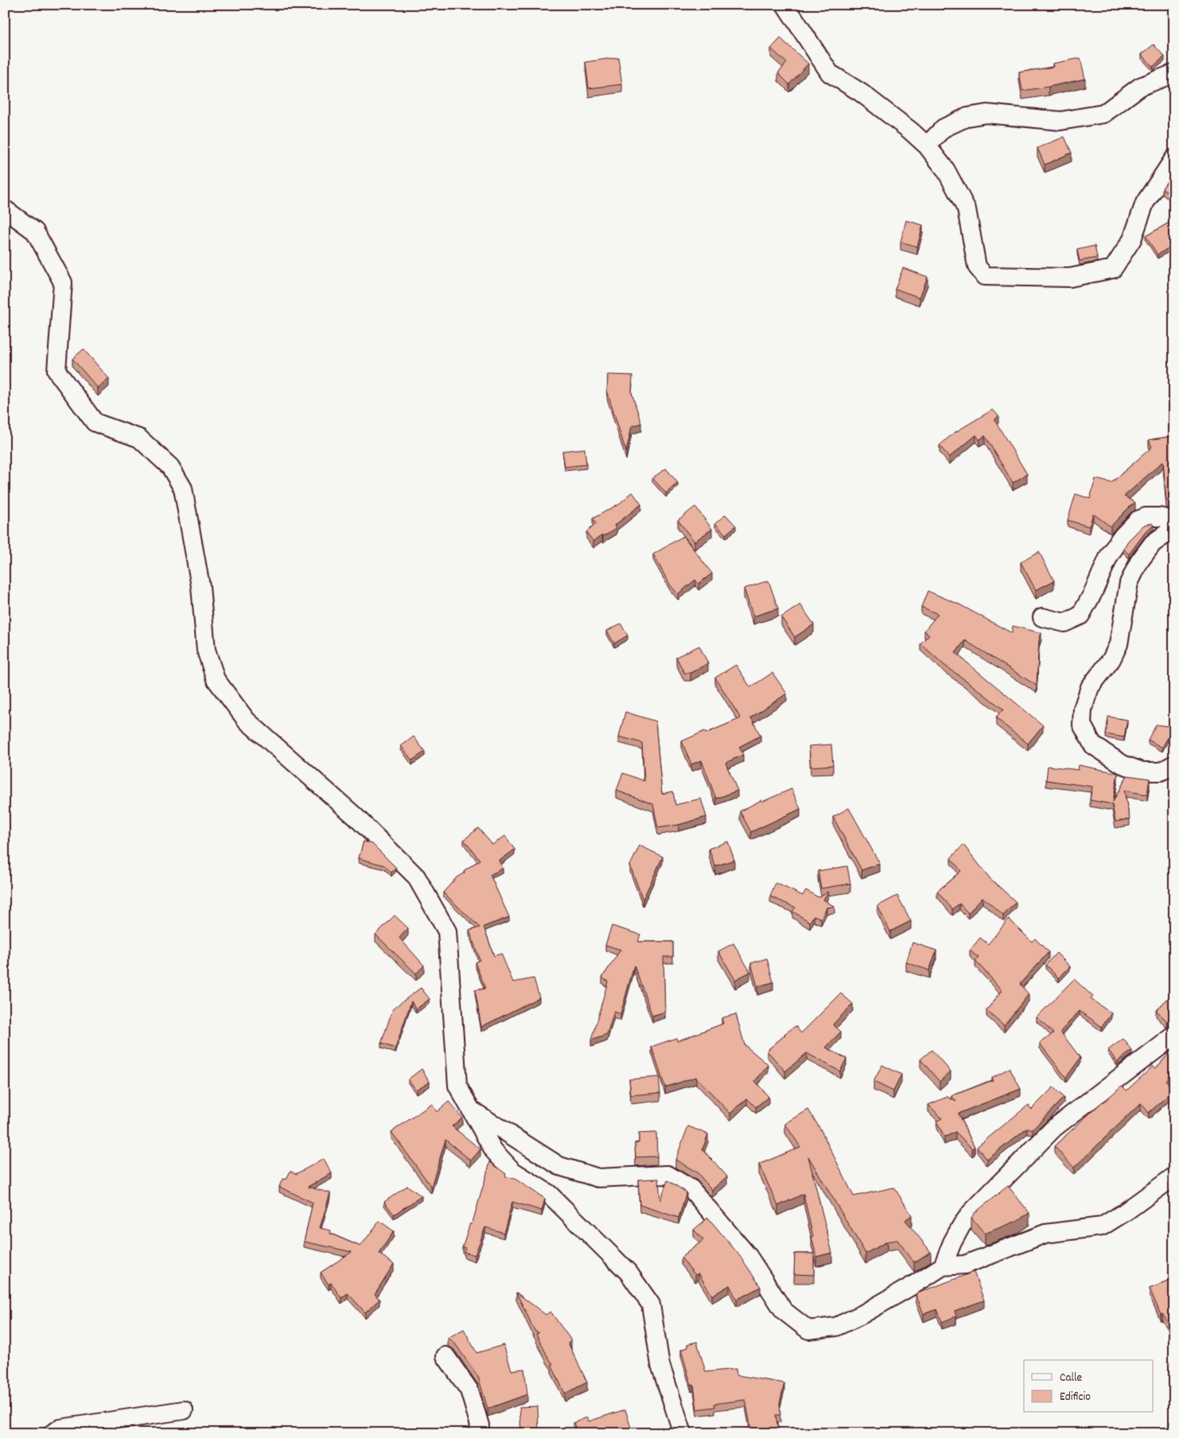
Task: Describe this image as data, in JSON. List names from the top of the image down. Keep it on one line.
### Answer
{"legend":["Calle","Edificio"]}
